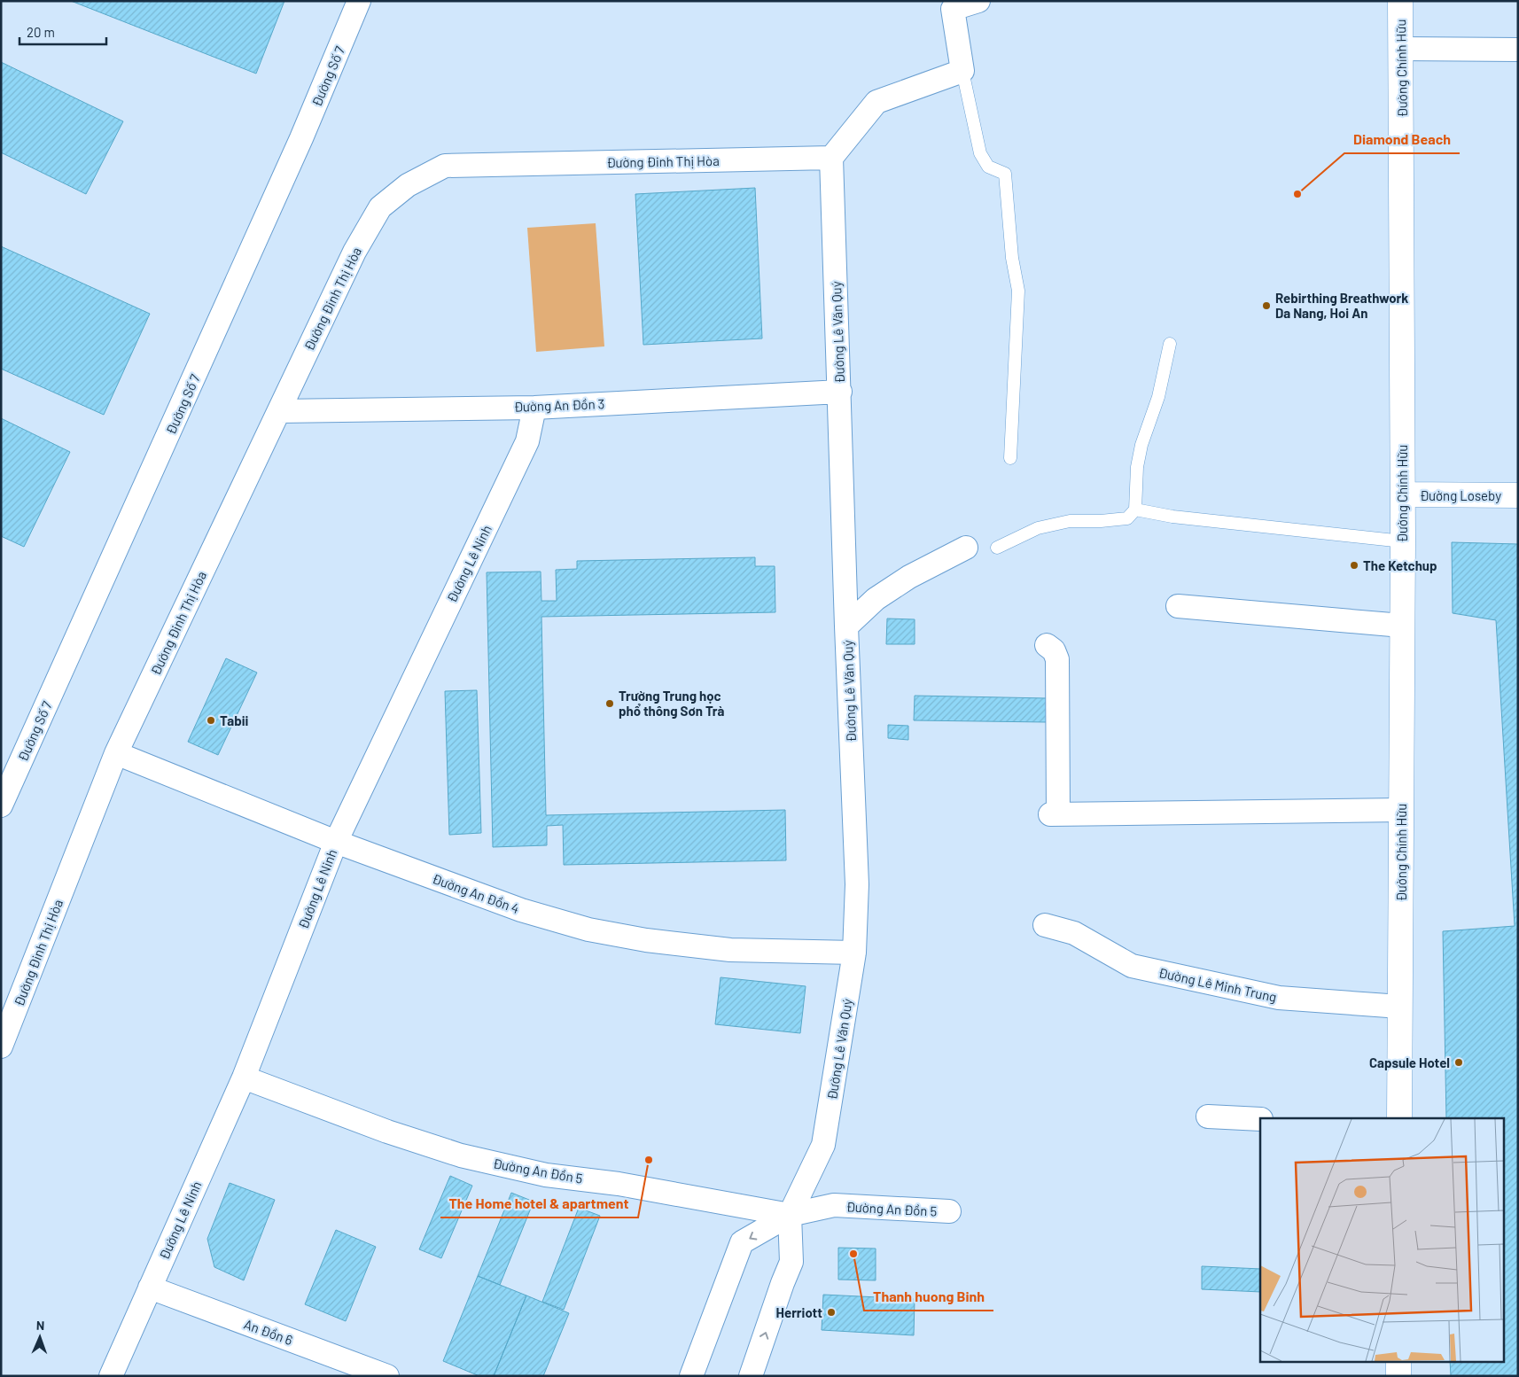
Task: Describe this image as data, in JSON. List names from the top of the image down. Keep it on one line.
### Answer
{"streets":{"street":["Đường Chính Hữu","Đường Số 7","Đường Đinh Thị Hòa","Đường Lê Văn Quý","Đường An Đồn 3","Đường Loseby","Đường Lê Ninh","Đường An Đồn 4","Đường Lê Minh Trung","Đường An Đồn 5","An Đồn 6"]},"crossings":[["Đường Chính Hữu","Đường Loseby"],["Đường Chính Hữu","Đường Lê Minh Trung"],["Đường Đinh Thị Hòa","Đường Lê Văn Quý"],["Đường Đinh Thị Hòa","Đường An Đồn 3"],["Đường Đinh Thị Hòa","Đường An Đồn 4"],["Đường Lê Văn Quý","Đường An Đồn 3"],["Đường Lê Văn Quý","Đường An Đồn 4"],["Đường Lê Văn Quý","Đường An Đồn 5"],["Đường An Đồn 3","Đường Lê Ninh"],["Đường Lê Ninh","Đường An Đồn 4"],["Đường Lê Ninh","Đường An Đồn 5"],["Đường Lê Ninh","An Đồn 6"]],"places":["Diamond Beach","Rebirthing Breathwork Da Nang, Hoi An","The Ketchup","Trường Trung học phổ thông Sơn Trà","Tabii","Capsule Hotel","The Home hotel & apartment","Thanh huong Binh","Herriott"],"scale_bar":"20 m","north":"top"}
